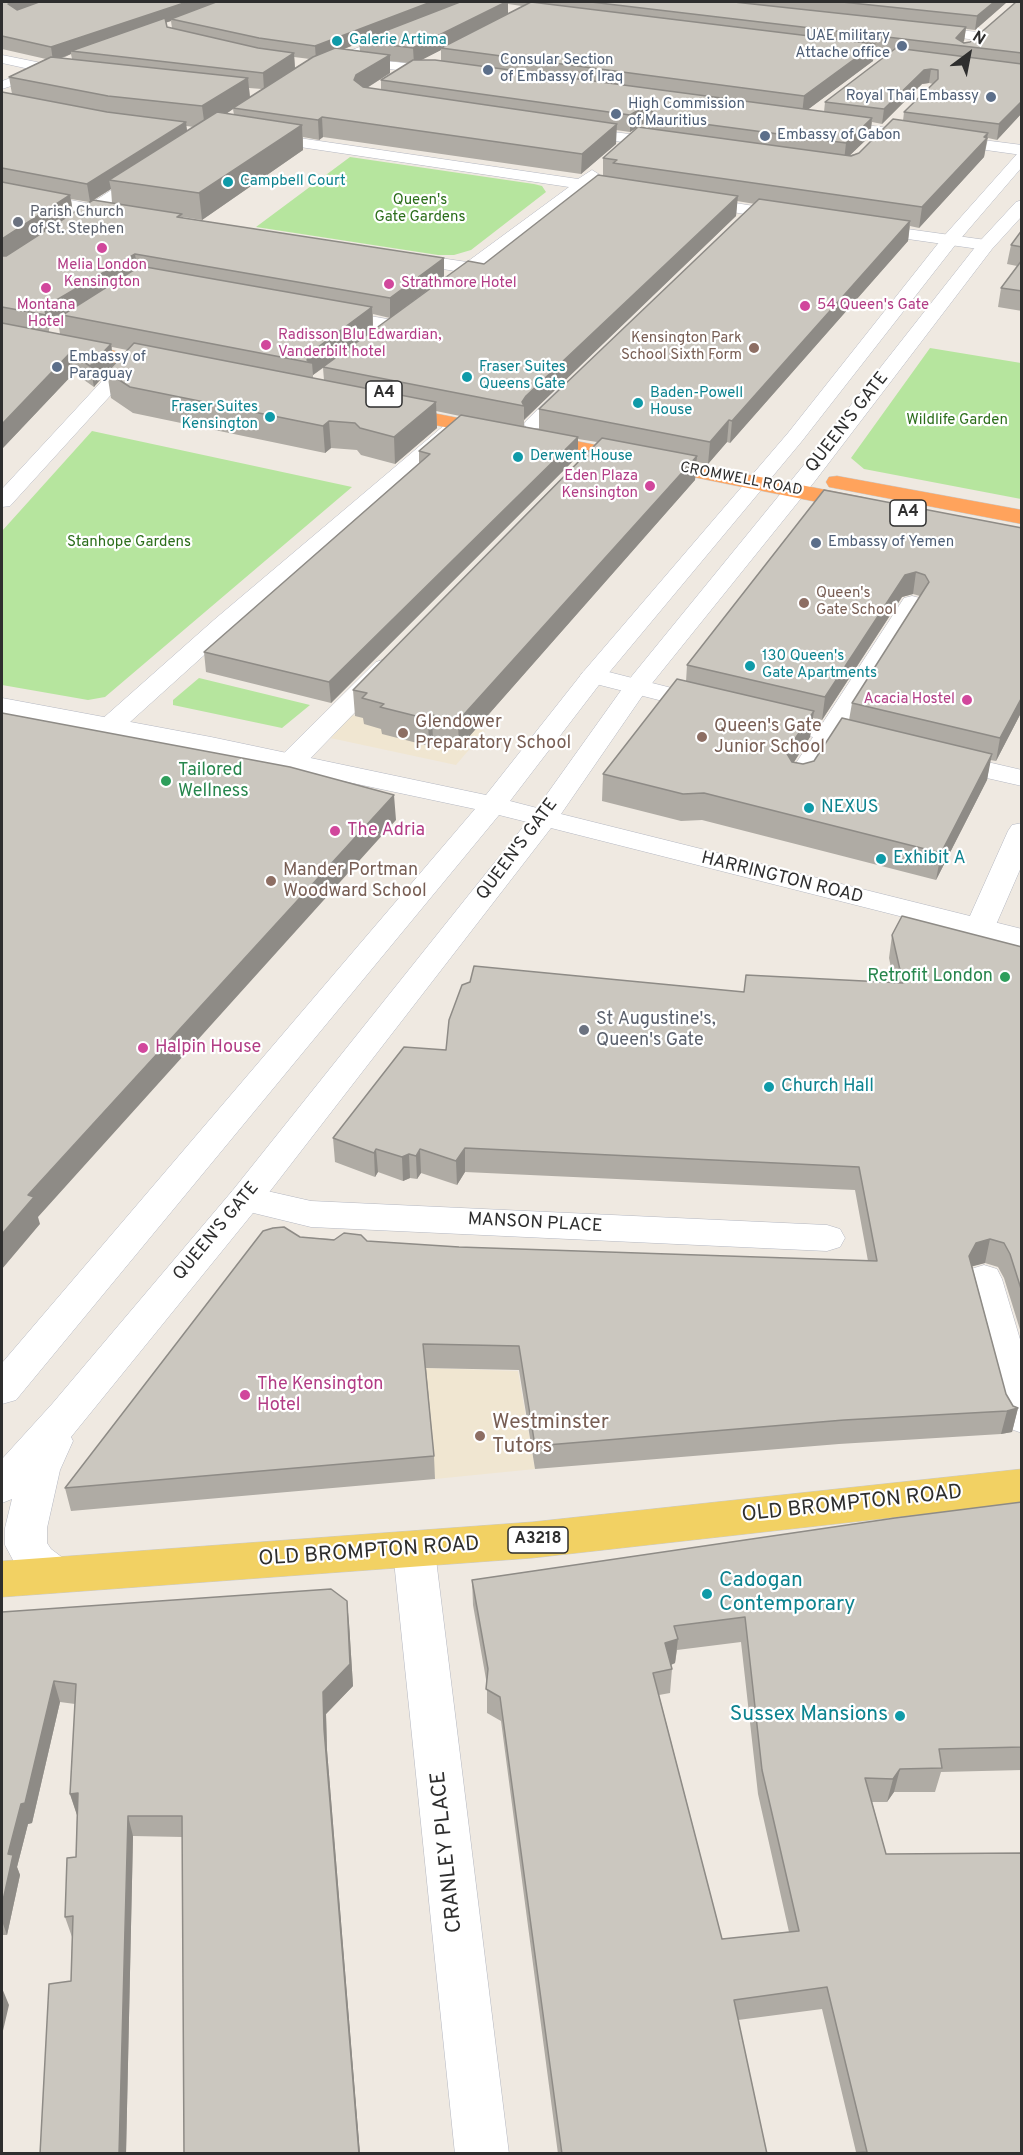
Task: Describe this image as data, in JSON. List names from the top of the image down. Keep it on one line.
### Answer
{"streets":{"highway":["A4","CROMWELL ROAD"],"main road":["OLD BROMPTON ROAD","A3218"],"street":["QUEEN'S GATE","HARRINGTON ROAD","MANSON PLACE","CRANLEY PLACE"]},"crossings":[["QUEEN'S GATE","CROMWELL ROAD"],["QUEEN'S GATE","HARRINGTON ROAD"],["QUEEN'S GATE","MANSON PLACE"],["OLD BROMPTON ROAD","CRANLEY PLACE"]],"parks":["Queen's Gate Gardens","Wildlife Garden","Stanhope Gardens"],"places":["Galerie Artima","UAE military Attache office","Consular Section of Embassy of Iraq","Royal Thai Embassy","High Commission of Mauritius","Embassy of Gabon","Campbell Court","Parish Church of St. Stephen","Melia London Kensington","Strathmore Hotel","Montana Hotel","54 Queen's Gate","Radisson Blu Edwardian, Vanderbilt hotel","Kensington Park School Sixth Form","Embassy of Paraguay","Fraser Suites Queens Gate","Baden-Powell House","Fraser Suites Kensington","Derwent House","Eden Plaza Kensington","Embassy of Yemen","Queen's Gate School","130 Queen's Gate Apartments","Acacia Hostel","Glendower Preparatory School","Queen's Gate Junior School","Tailored Wellness","NEXUS","The Adria","Exhibit A","Mander Portman Woodward School","Retrofit London","St Augustine's, Queen's Gate","Halpin House","Church Hall","The Kensington Hotel","Westminster Tutors","Cadogan Contemporary","Sussex Mansions"],"north":"top right"}
